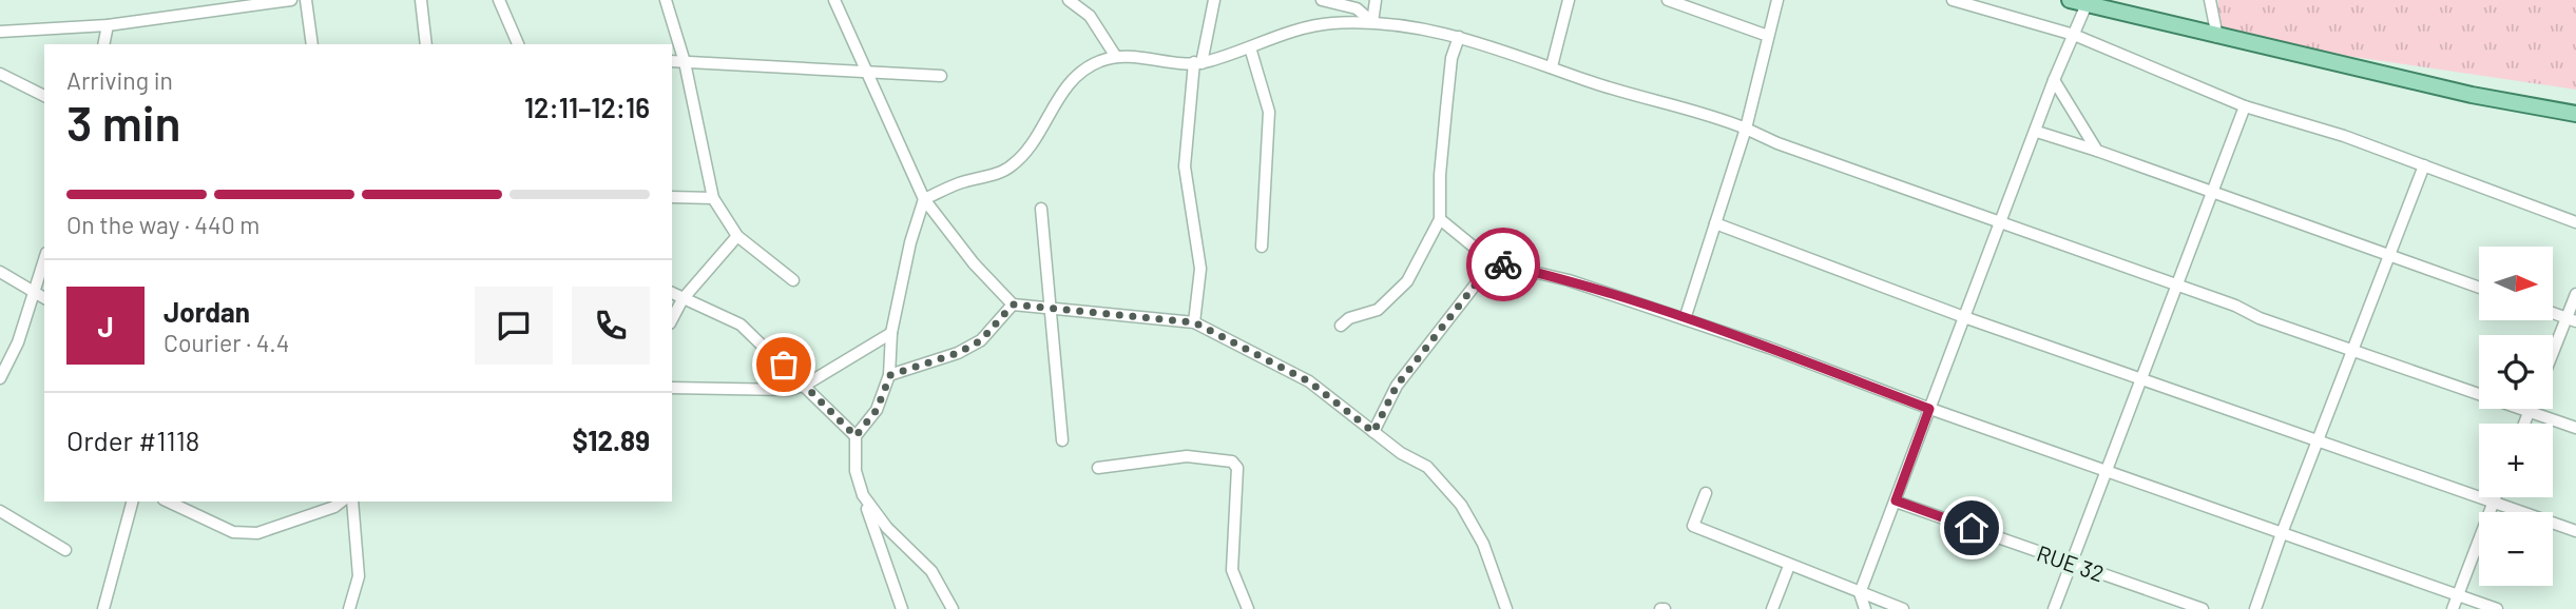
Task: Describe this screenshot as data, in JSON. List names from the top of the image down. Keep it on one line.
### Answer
{"streets":{"street":["RUE 32"]},"north":"right","page":{"heading":["3 min","Arriving in","12:11–12:16"],"panel":["Jordan","Courier · 4.4","Order #1118","$12.89"],"bar":"On the way · 440 m","map_buttons":["+","−"],"round":"J"}}
